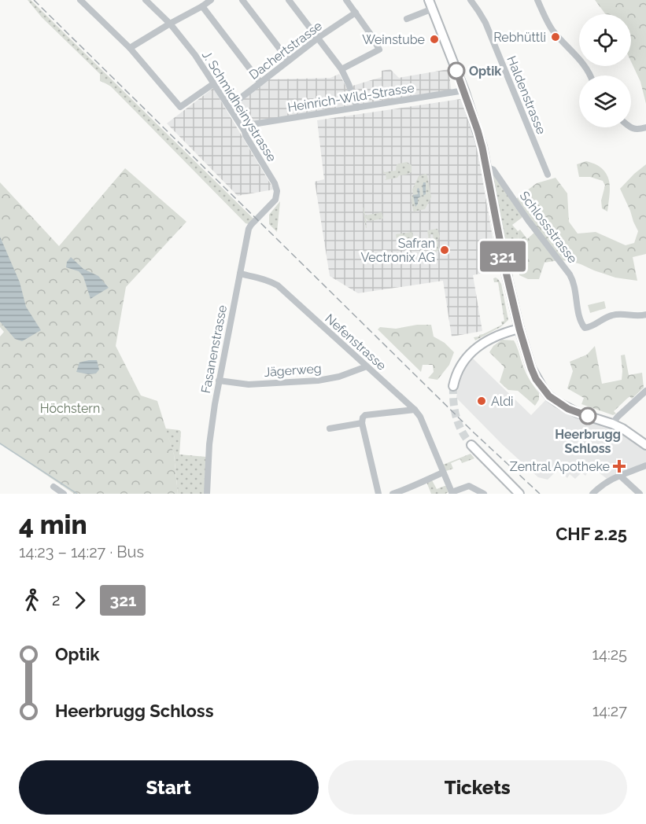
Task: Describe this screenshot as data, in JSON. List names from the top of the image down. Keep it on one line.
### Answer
{"streets":{"street":["Dachertstrasse","Haldenstrasse","Heinrich-Wild-Strasse","J. Schmidheinystrasse","Schlossstrasse","Nefenstrasse","Fasanenstrasse","Jägerweg"]},"crossings":[["Dachertstrasse","J. Schmidheinystrasse"],["Heinrich-Wild-Strasse","J. Schmidheinystrasse"],["J. Schmidheinystrasse","Nefenstrasse"],["J. Schmidheinystrasse","Fasanenstrasse"],["Nefenstrasse","Fasanenstrasse"],["Nefenstrasse","Jägerweg"],["Fasanenstrasse","Jägerweg"]],"parks":["Höchstern"],"places":{"other":["Rebhüttli","Weinstube","Optik","Safran Vectronix AG","Aldi","Heerbrugg Schloss"],"health":["Zentral Apotheke"]},"lines":["bus line 321"],"page":{"on_map":"321","heading":["4 min","14:23 – 14:27 · Bus","CHF 2.25"],"legs":["2","321"],"list":[{"name":"Optik","value":"14:25"},{"name":"Heerbrugg Schloss","value":"14:27"}],"buttons":["Start","Tickets"]}}
